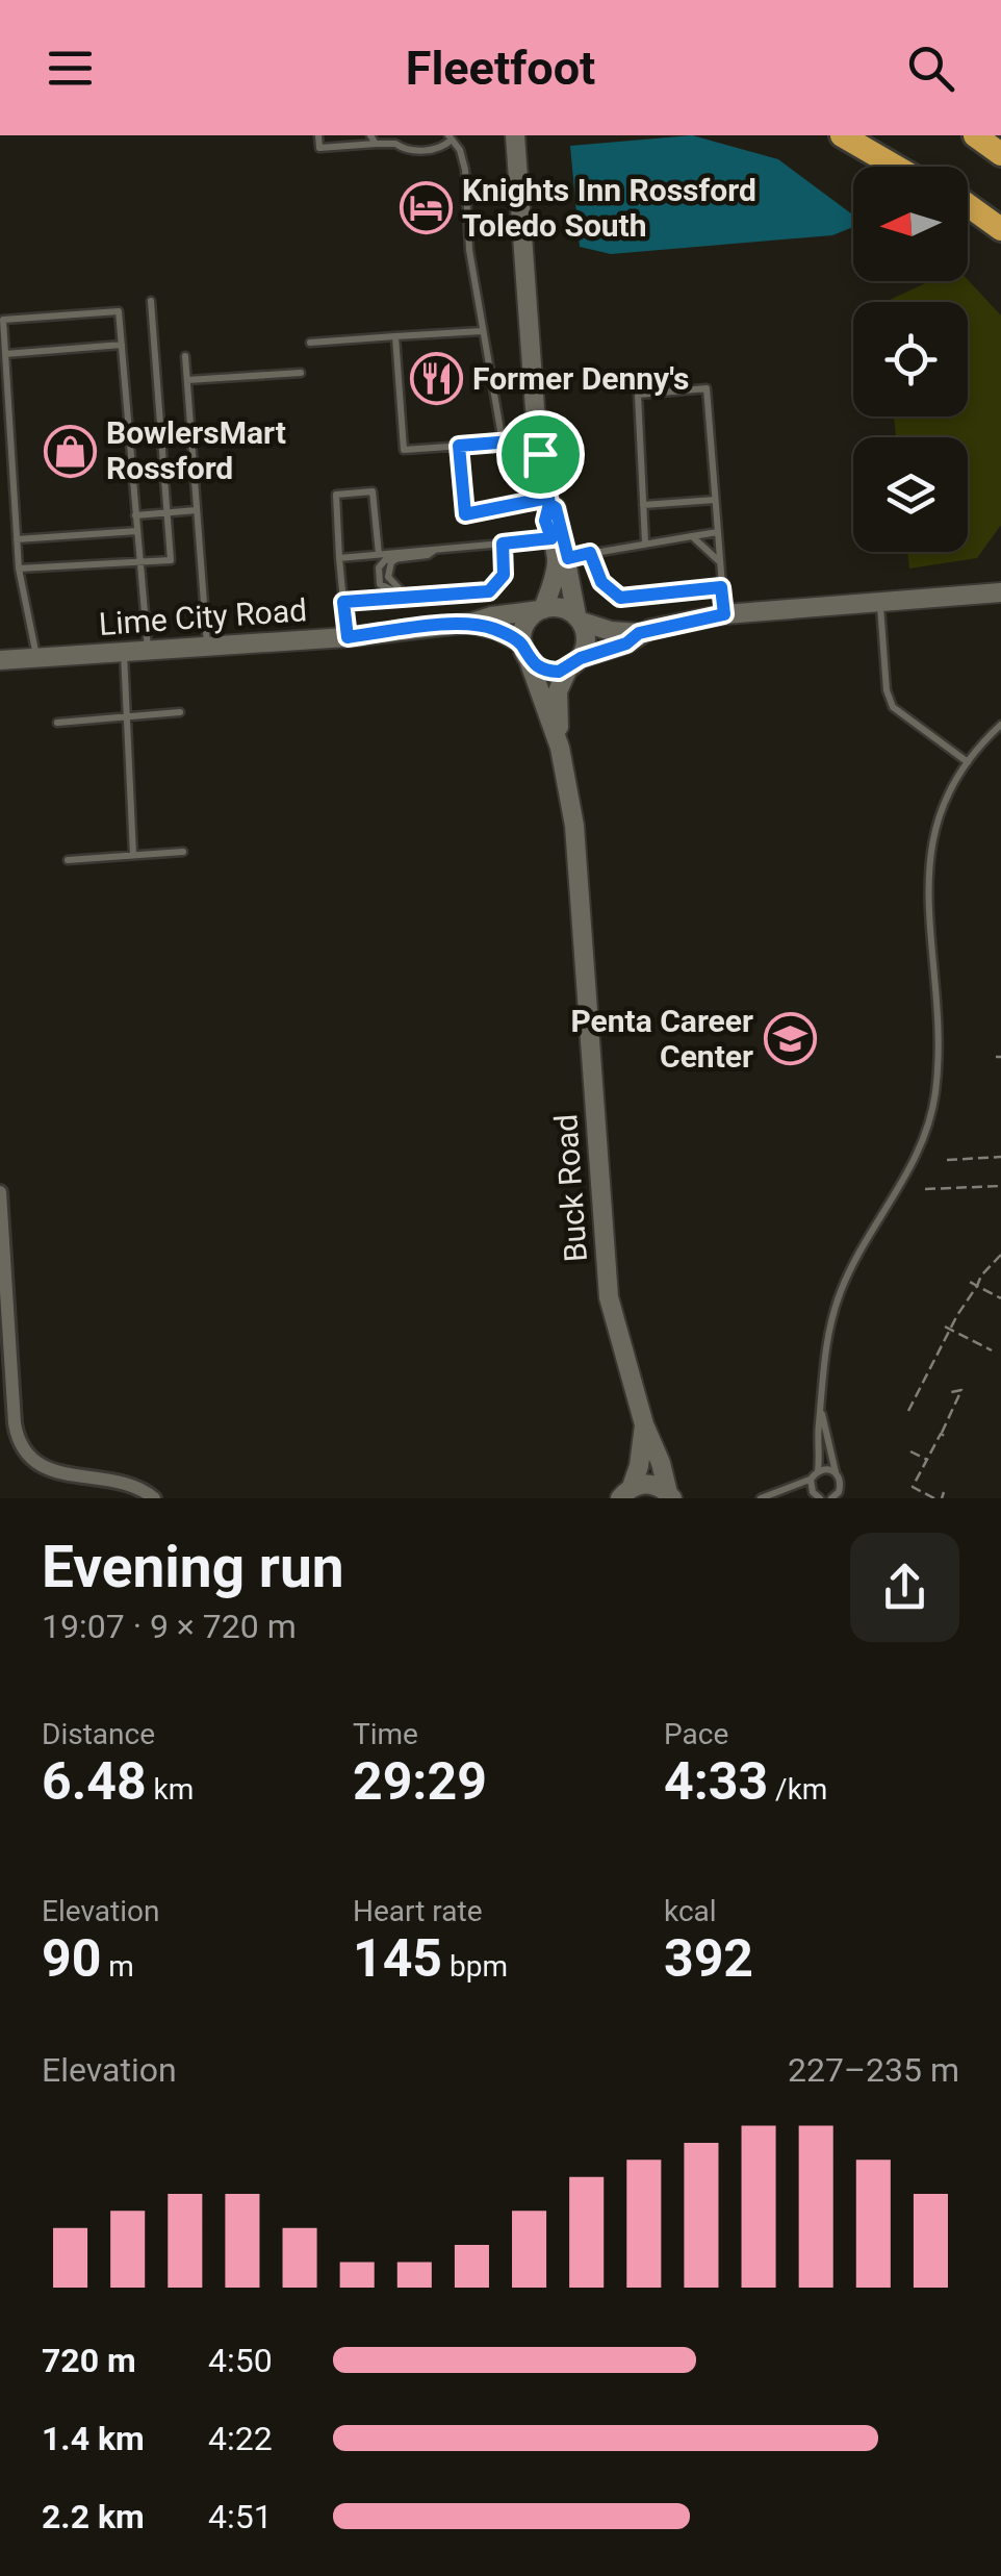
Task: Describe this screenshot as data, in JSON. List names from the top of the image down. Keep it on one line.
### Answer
{"streets":{"street":["Lime City Road","Buck Road"]},"crossings":[["Lime City Road","Buck Road"]],"places":{"hotel":["Knights Inn Rossford Toledo South"],"restaurant":["Former Denny's"],"shop":["BowlersMart Rossford"],"school or university":["Penta Career Center"]},"north":"left","page":{"header":"Fleetfoot","heading":["Evening run","19:07 · 9 × 720 m"],"stats":[["Distance","6.48 km"],["Time","29:29"],["Pace","4:33 /km"],["Elevation","90 m"],["Heart rate","145 bpm"],["kcal","392"]],"chart":["Elevation","227–235 m"],"list":[{"name":"720 m","note":"4:50"},{"name":"1.4 km","note":"4:22"},{"name":"2.2 km","note":"4:51"}]}}
